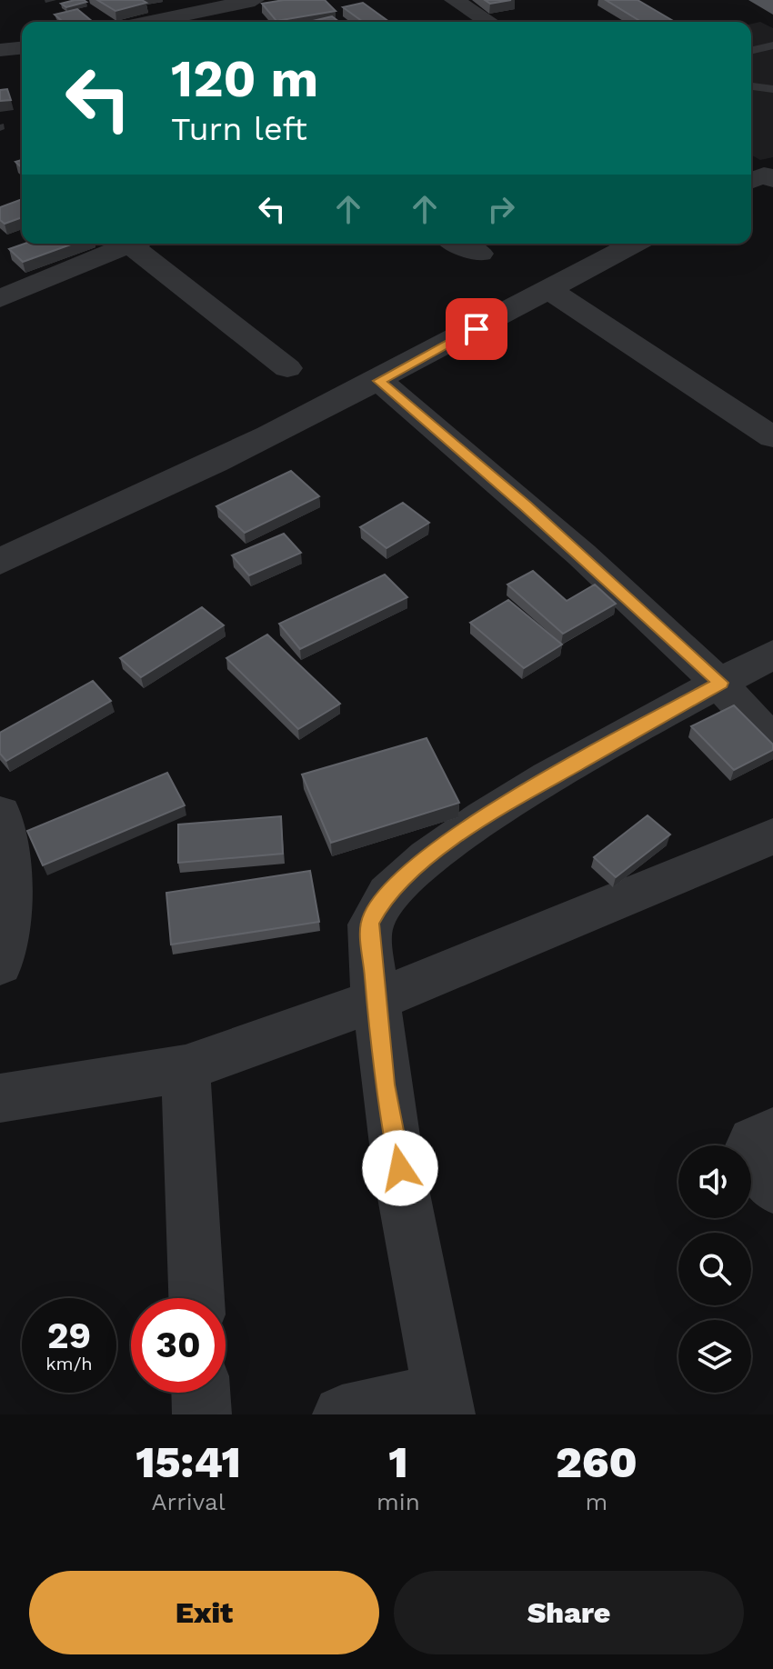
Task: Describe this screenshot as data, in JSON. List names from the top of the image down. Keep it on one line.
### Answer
{"page":{"turn":["120 m","Turn left"],"speed":"29 km/h","limit":"30","eta":["15:41","Arrival","1","min","260","m"],"buttons":["Exit","Share"]}}
